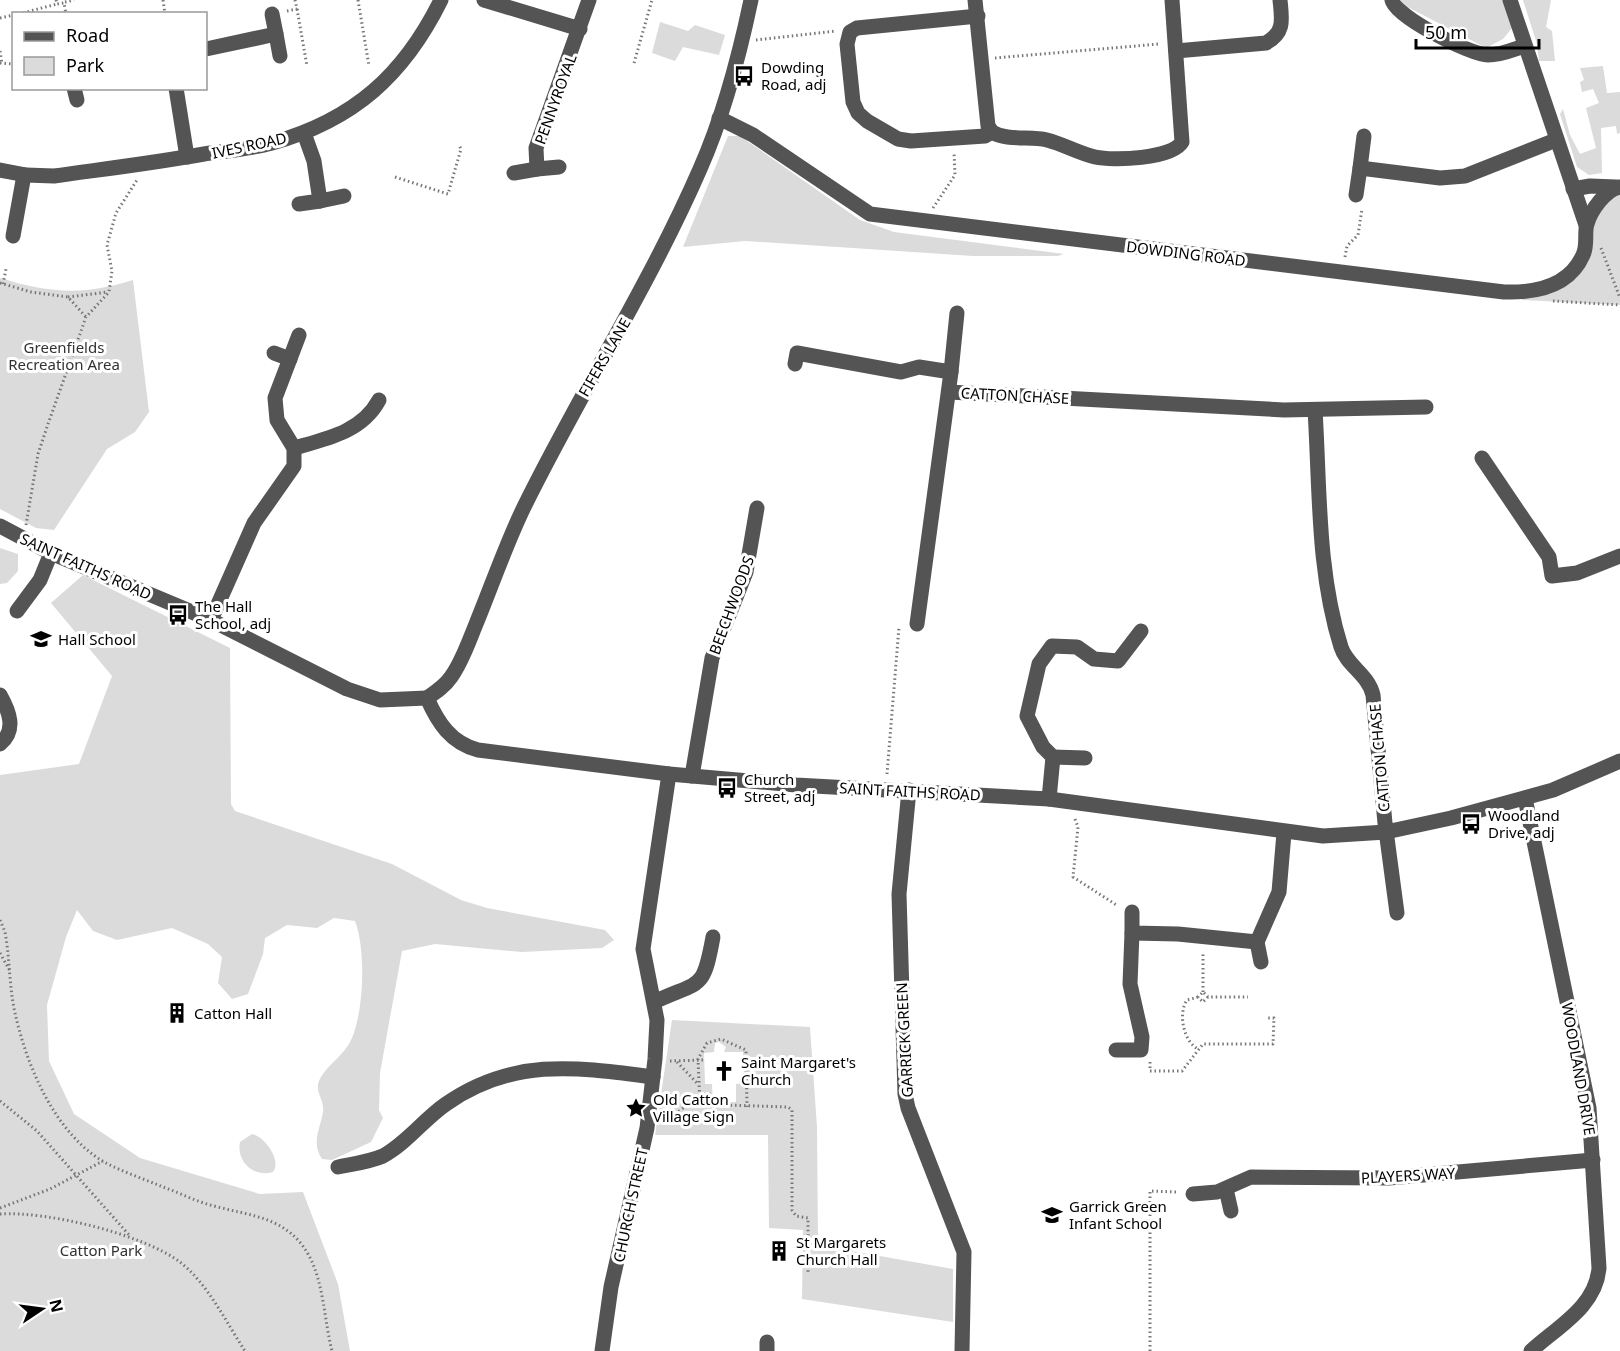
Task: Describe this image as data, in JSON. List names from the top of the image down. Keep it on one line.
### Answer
{"streets":{"street":["PENNYROYAL","IVES ROAD","DOWDING ROAD","FIFERS LANE","CATTON CHASE","SAINT FAITHS ROAD","BEECHWOODS","GARRICK GREEN","WOODLAND DRIVE","PLAYERS WAY","CHURCH STREET"]},"crossings":[["DOWDING ROAD","FIFERS LANE"],["FIFERS LANE","SAINT FAITHS ROAD"],["CATTON CHASE","SAINT FAITHS ROAD"],["SAINT FAITHS ROAD","BEECHWOODS"],["SAINT FAITHS ROAD","GARRICK GREEN"],["SAINT FAITHS ROAD","WOODLAND DRIVE"],["SAINT FAITHS ROAD","CHURCH STREET"],["WOODLAND DRIVE","PLAYERS WAY"]],"parks":["Greenfields Recreation Area","Catton Park"],"places":{"bus stop":["Dowding Road, adj","The Hall School, adj","Church Street, adj","Woodland Drive, adj"],"school or university":["Hall School","Garrick Green Infant School"],"building":["Catton Hall","St Margarets Church Hall"],"church":["Saint Margaret's Church"],"place":["Old Catton Village Sign"]},"legend":["Road","Park"],"scale_bar":"50 m","north":"right"}
